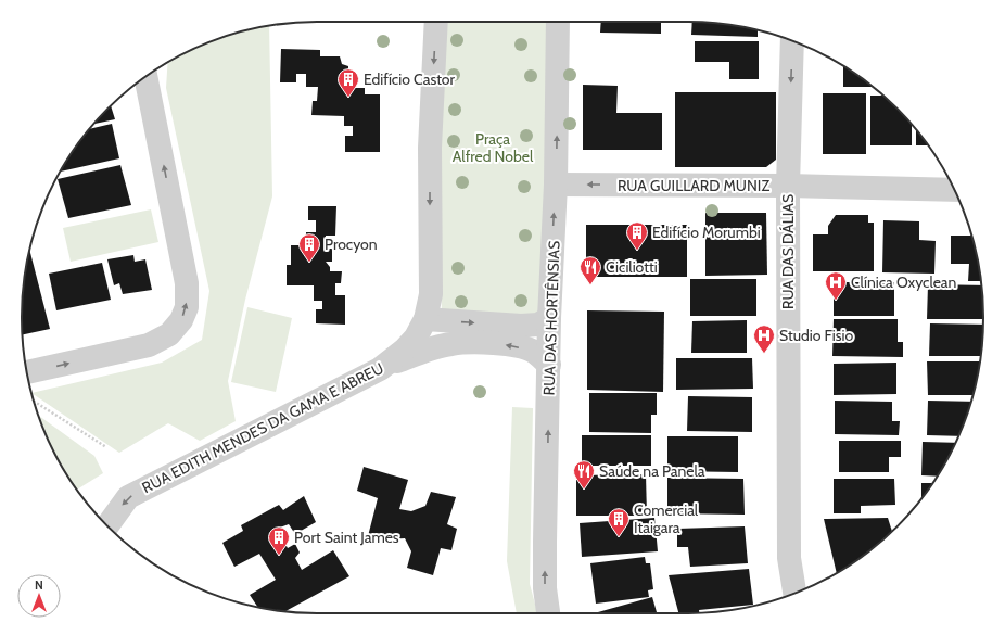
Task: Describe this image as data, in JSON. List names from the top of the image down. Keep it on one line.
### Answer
{"streets":{"street":["RUA GUILLARD MUNIZ","RUA DAS DÁLIAS","RUA DAS HORTÊNSIAS","RUA EDITH MENDES DA GAMA E ABREU"]},"crossings":[["RUA GUILLARD MUNIZ","RUA DAS DÁLIAS"],["RUA GUILLARD MUNIZ","RUA DAS HORTÊNSIAS"]],"one_way":["RUA GUILLARD MUNIZ","RUA DAS HORTÊNSIAS","RUA EDITH MENDES DA GAMA E ABREU"],"parks":["Praça Alfred Nobel"],"places":{"building":["Edifício Castor","Edifício Morumbi","Procyon","Comercial Itaigara","Port Saint James"],"restaurant":["Ciciliotti","Saúde na Panela"],"hospital":["Clínica Oxyclean","Studio Fisio"]},"north":"top"}
